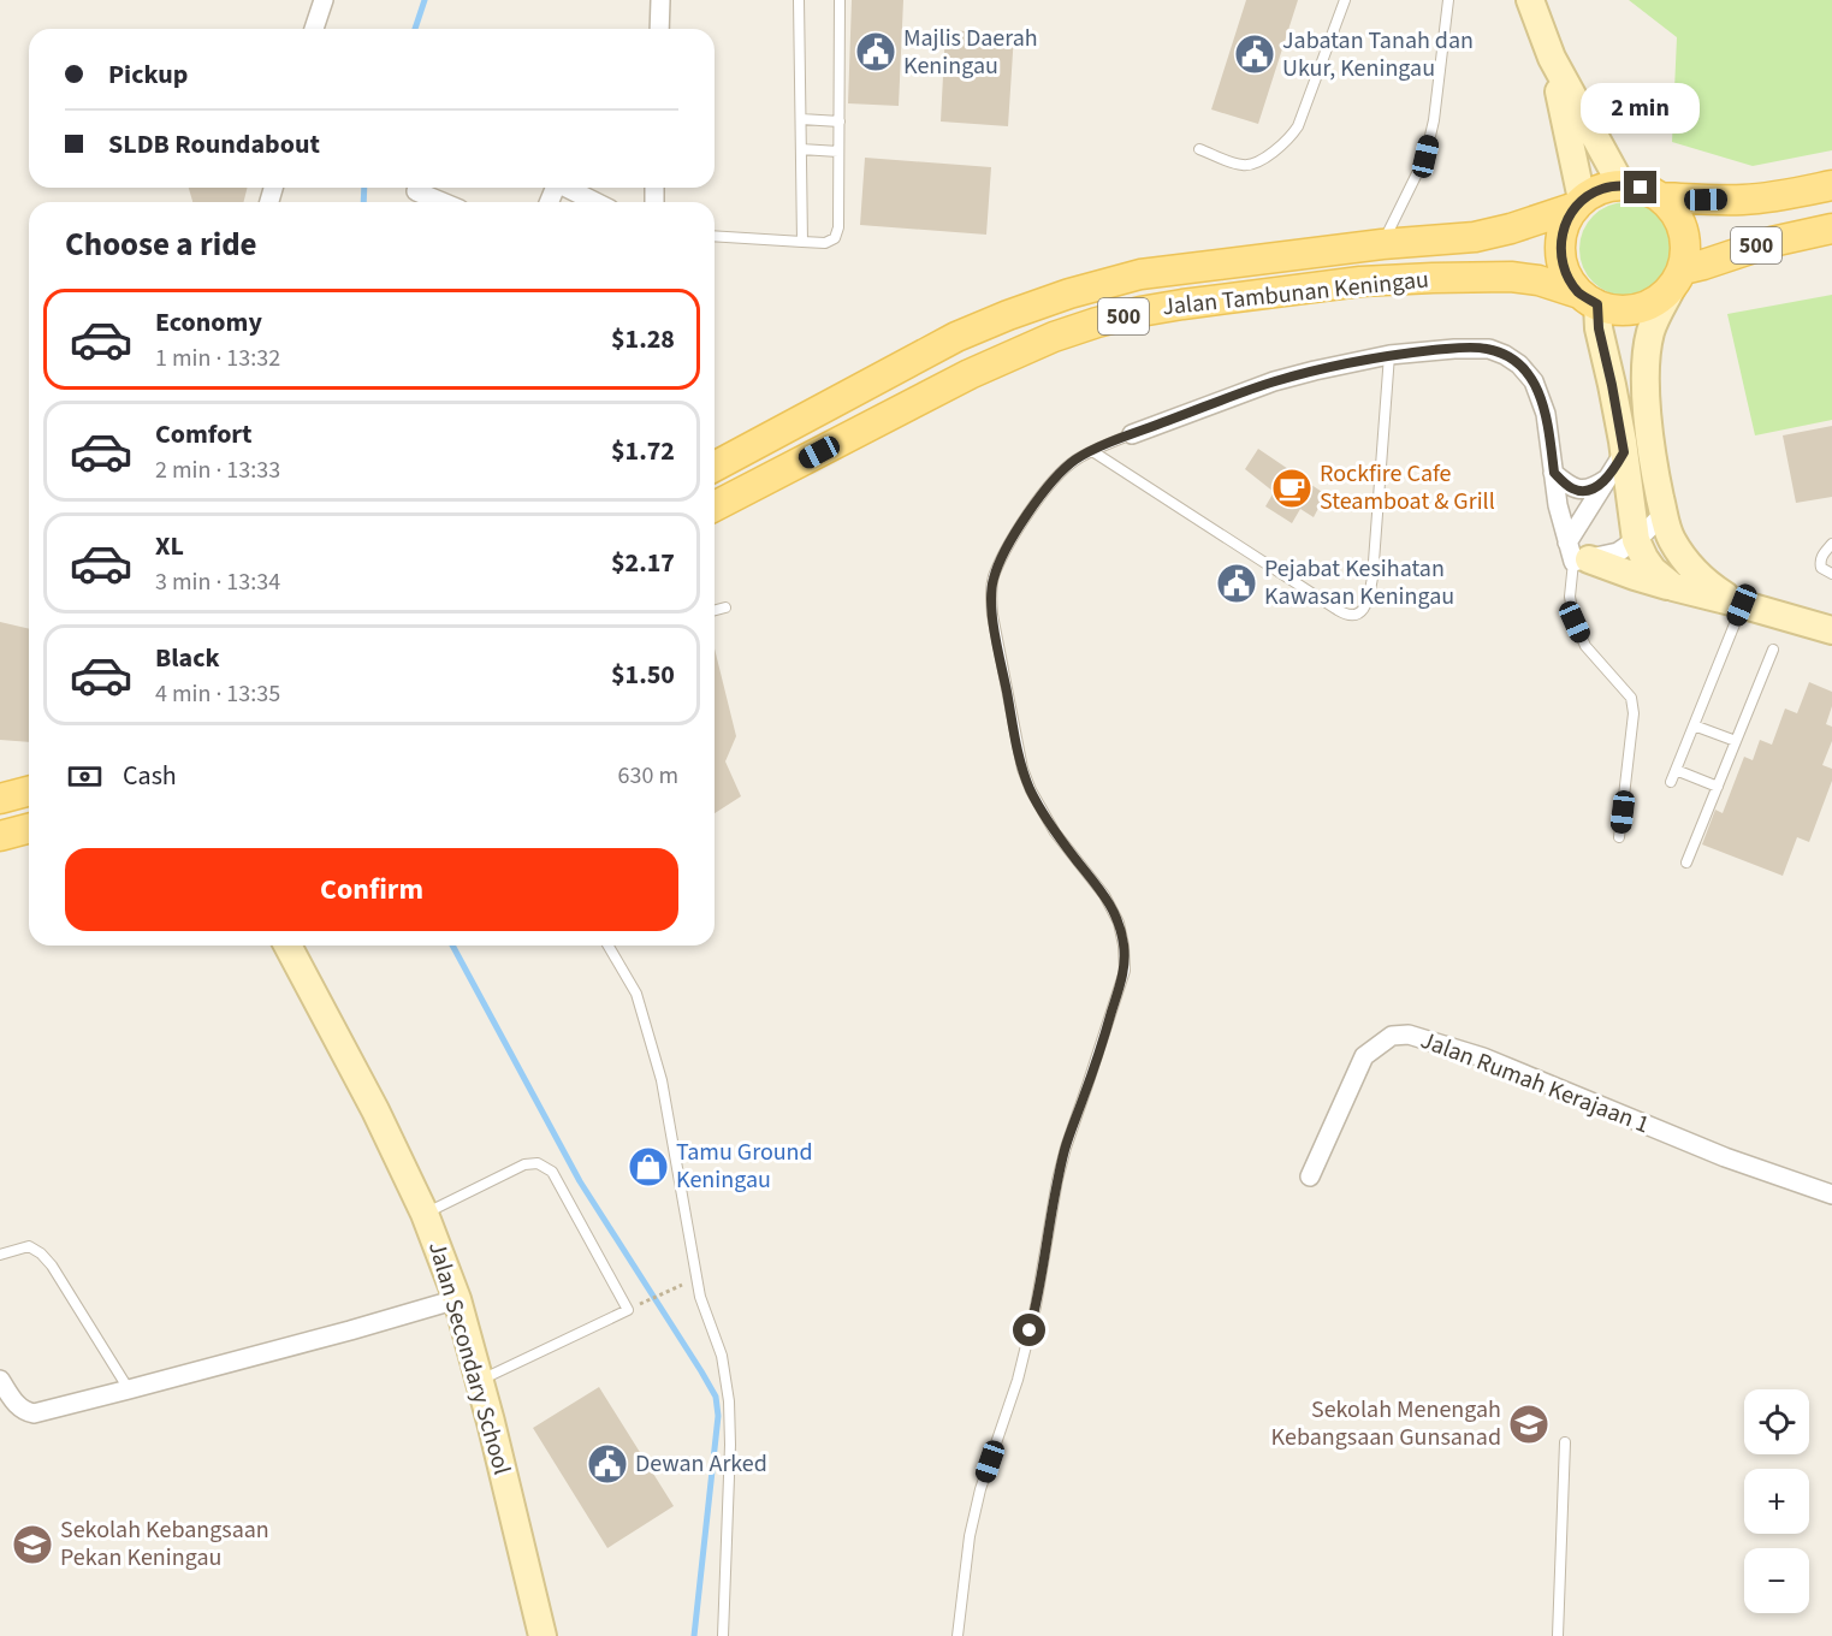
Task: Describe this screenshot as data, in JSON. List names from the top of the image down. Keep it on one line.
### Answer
{"streets":{"main road":["500","Jalan Tambunan Keningau"],"street":["Jalan Rumah Kerajaan 1","Jalan Secondary School"]},"crossings":[["500","Jalan Tambunan Keningau"]],"places":{"public building":["Majlis Daerah Keningau","Jabatan Tanah dan Ukur, Keningau","Pejabat Kesihatan Kawasan Keningau","Dewan Arked"],"cafe":["Rockfire Cafe Steamboat & Grill"],"shop":["Tamu Ground Keningau"],"school or university":["Sekolah Menengah Kebangsaan Gunsanad","Sekolah Kebangsaan Pekan Keningau"]},"page":{"banner":["Pickup","SLDB Roundabout"],"bubble":"2 min","heading":"Choose a ride","list":[{"name":"Economy","note":"1 min · 13:32","value":"$1.28"},{"name":"Comfort","note":"2 min · 13:33","value":"$1.72"},{"name":"XL","note":"3 min · 13:34","value":"$2.17"},{"name":"Black","note":"4 min · 13:35","value":"$1.50"}],"pay":["Cash","630 m"],"buttons":"Confirm","map_buttons":["+","−"]}}
